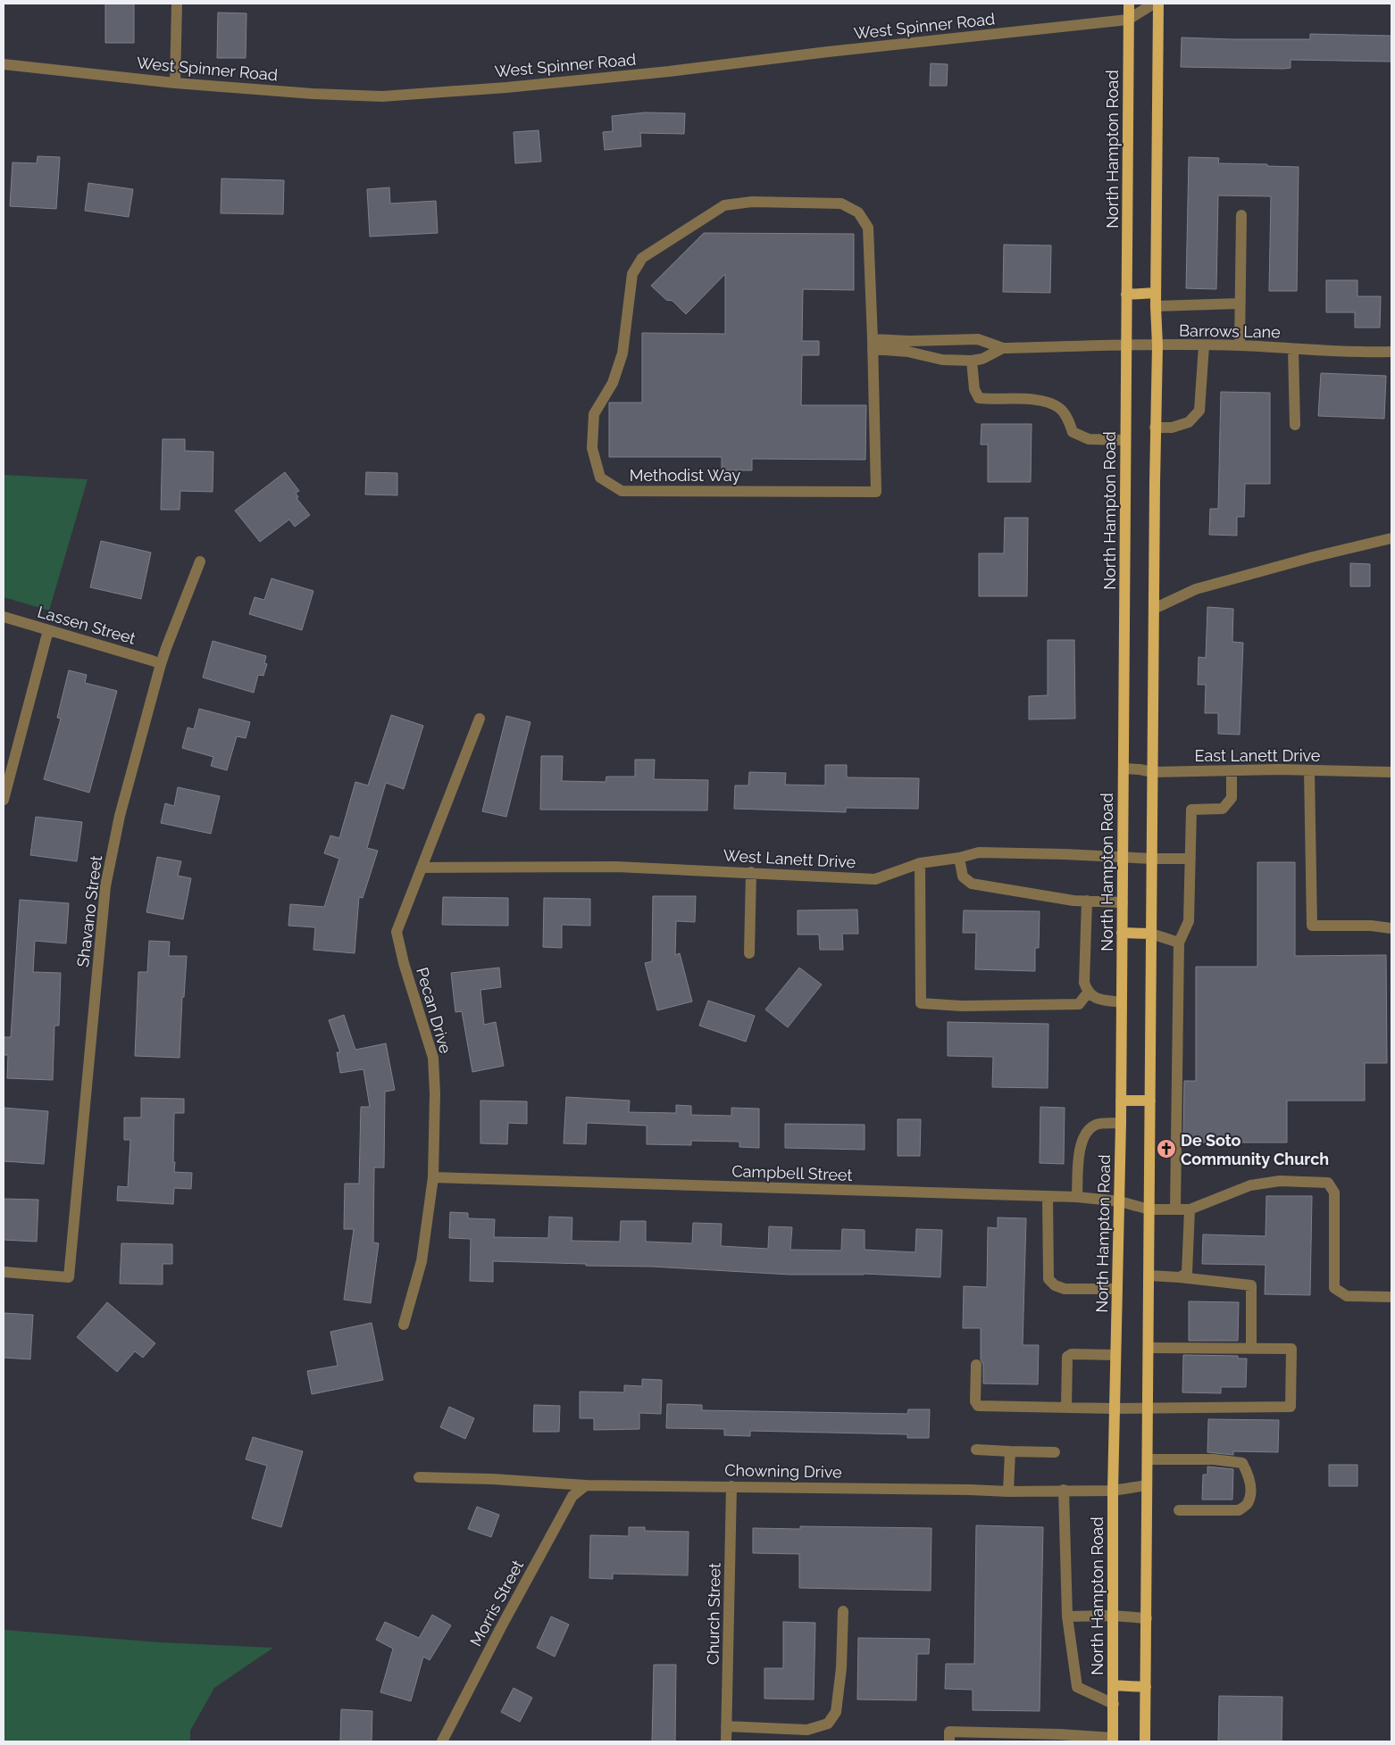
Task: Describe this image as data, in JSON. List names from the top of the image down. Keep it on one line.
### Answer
{"streets":{"main road":["North Hampton Road"],"street":["West Spinner Road","Barrows Lane","Methodist Way","Lassen Street","East Lanett Drive","West Lanett Drive","Shavano Street","Pecan Drive","Campbell Street","Chowning Drive","Morris Street","Church Street"]},"crossings":[["West Spinner Road","North Hampton Road"],["North Hampton Road","Barrows Lane"],["North Hampton Road","East Lanett Drive"],["North Hampton Road","West Lanett Drive"],["North Hampton Road","Campbell Street"],["North Hampton Road","Chowning Drive"],["Lassen Street","Shavano Street"],["West Lanett Drive","Pecan Drive"],["Pecan Drive","Campbell Street"],["Chowning Drive","Morris Street"],["Chowning Drive","Church Street"]],"places":{"church":["De Soto Community Church"]}}
